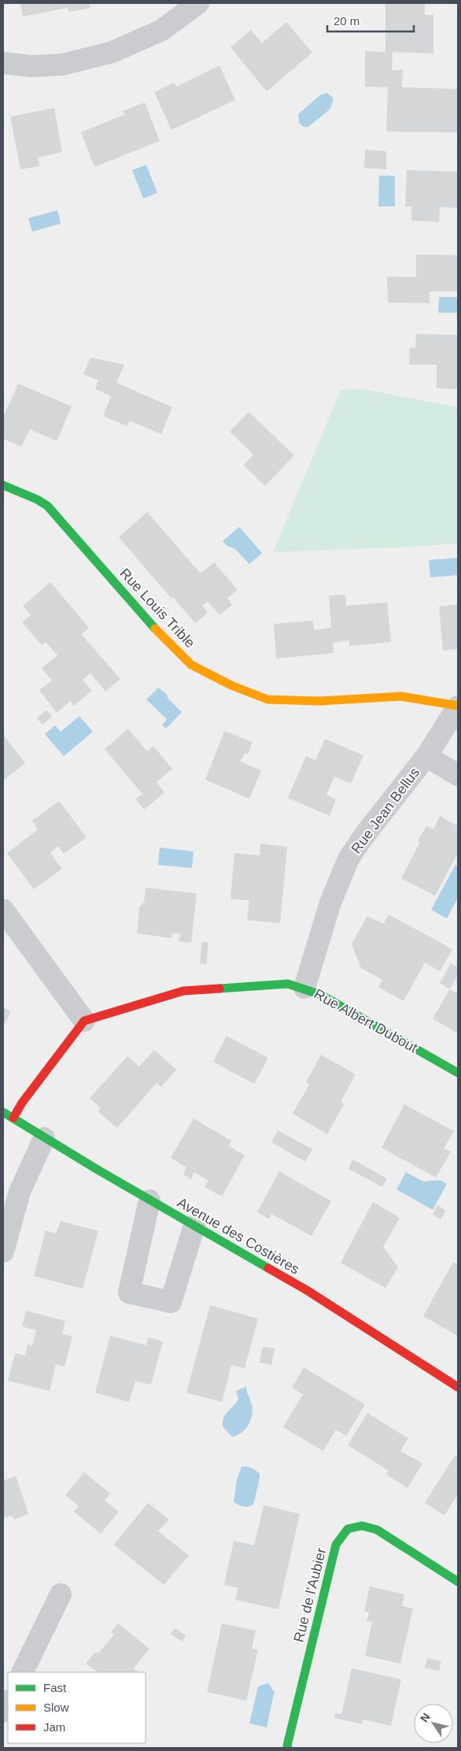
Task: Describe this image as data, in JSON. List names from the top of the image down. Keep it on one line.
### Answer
{"streets":{"street":["Rue Louis Trible","Rue Jean Bellus","Rue Albert Dubout","Avenue des Costières","Rue de l'Aubier"]},"crossings":[["Rue Louis Trible","Rue Jean Bellus"],["Rue Jean Bellus","Rue Albert Dubout"]],"legend":["Fast","Slow","Jam"],"scale_bar":"20 m","north":"top left"}
